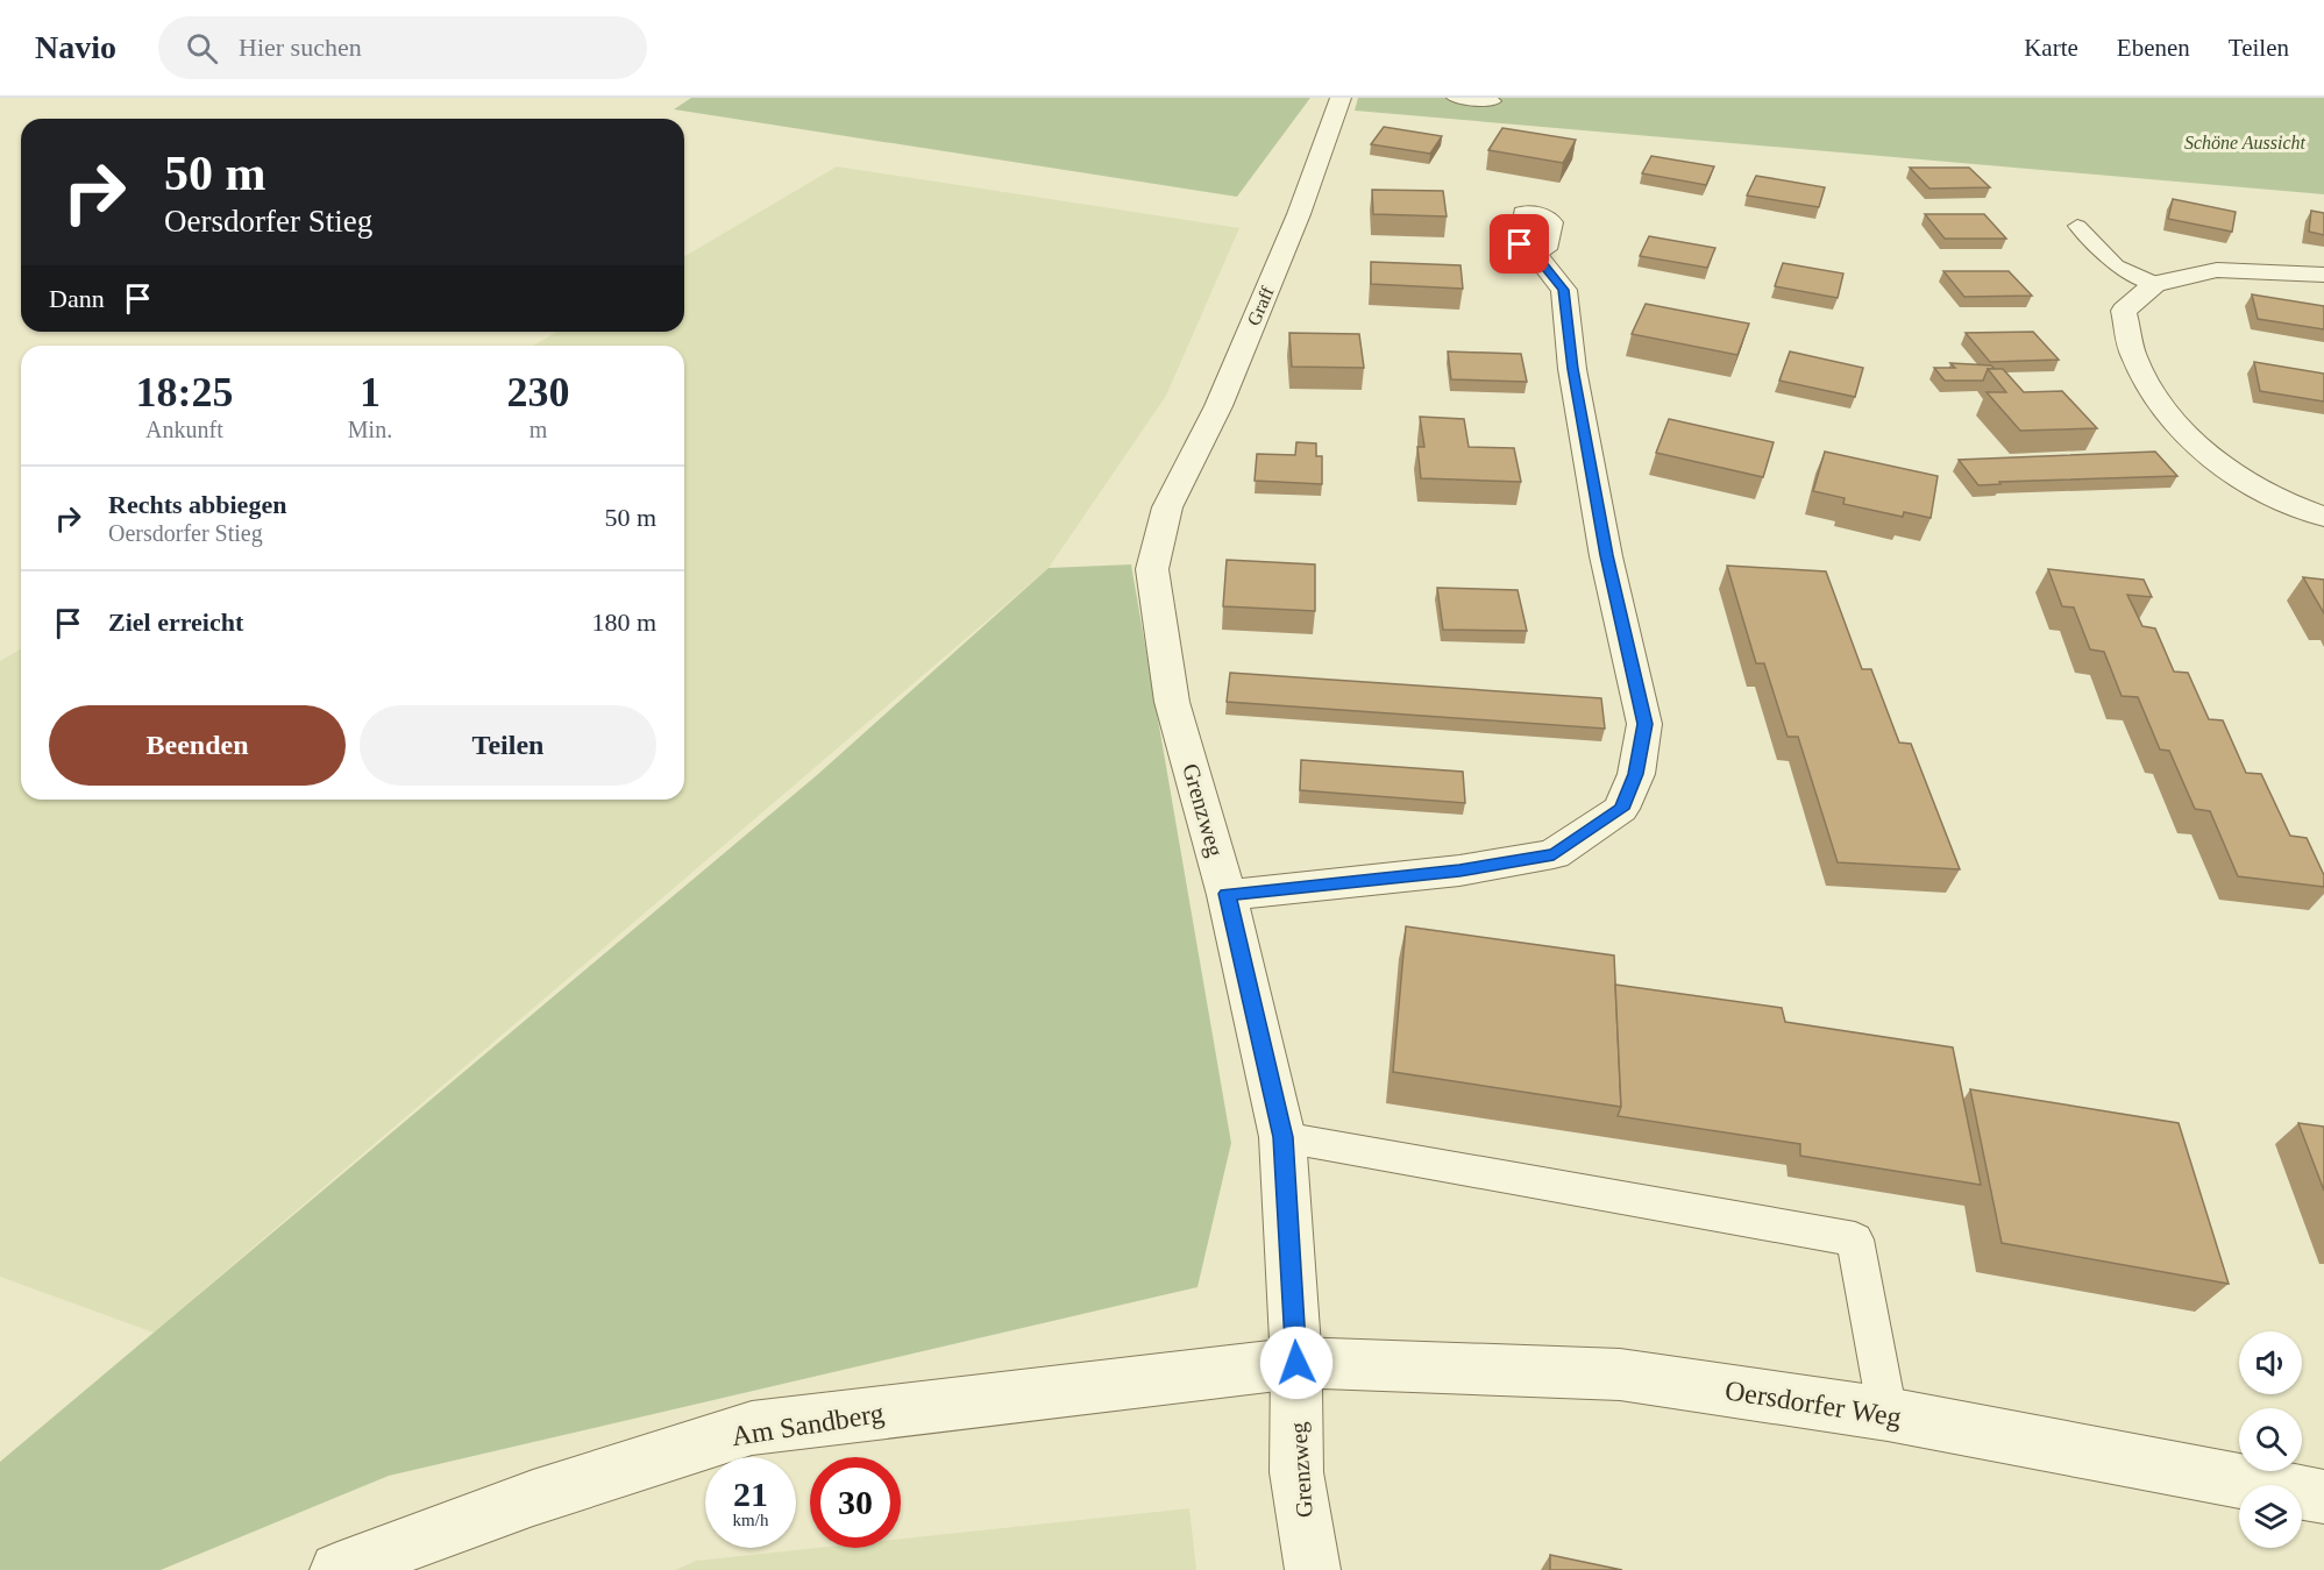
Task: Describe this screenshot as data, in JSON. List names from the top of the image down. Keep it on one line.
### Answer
{"streets":{"street":["Graff","Grenzweg","Oersdorfer Weg","Am Sandberg"]},"crossings":[["Graff","Grenzweg"],["Grenzweg","Oersdorfer Weg"],["Grenzweg","Am Sandberg"],["Oersdorfer Weg","Am Sandberg"]],"parks":["Schöne Aussicht"],"page":{"header":"Navio","search":"Hier suchen","nav":["Karte","Ebenen","Teilen"],"turn":["50 m","Oersdorfer Stieg"],"then":"Dann","eta":["18:25","Ankunft","1","Min.","230","m"],"list":[{"name":"Rechts abbiegen","note":"Oersdorfer Stieg","value":"50 m"},{"name":"Ziel erreicht","value":"180 m"}],"buttons":["Beenden","Teilen"],"speed":"21 km/h","limit":"30"}}
